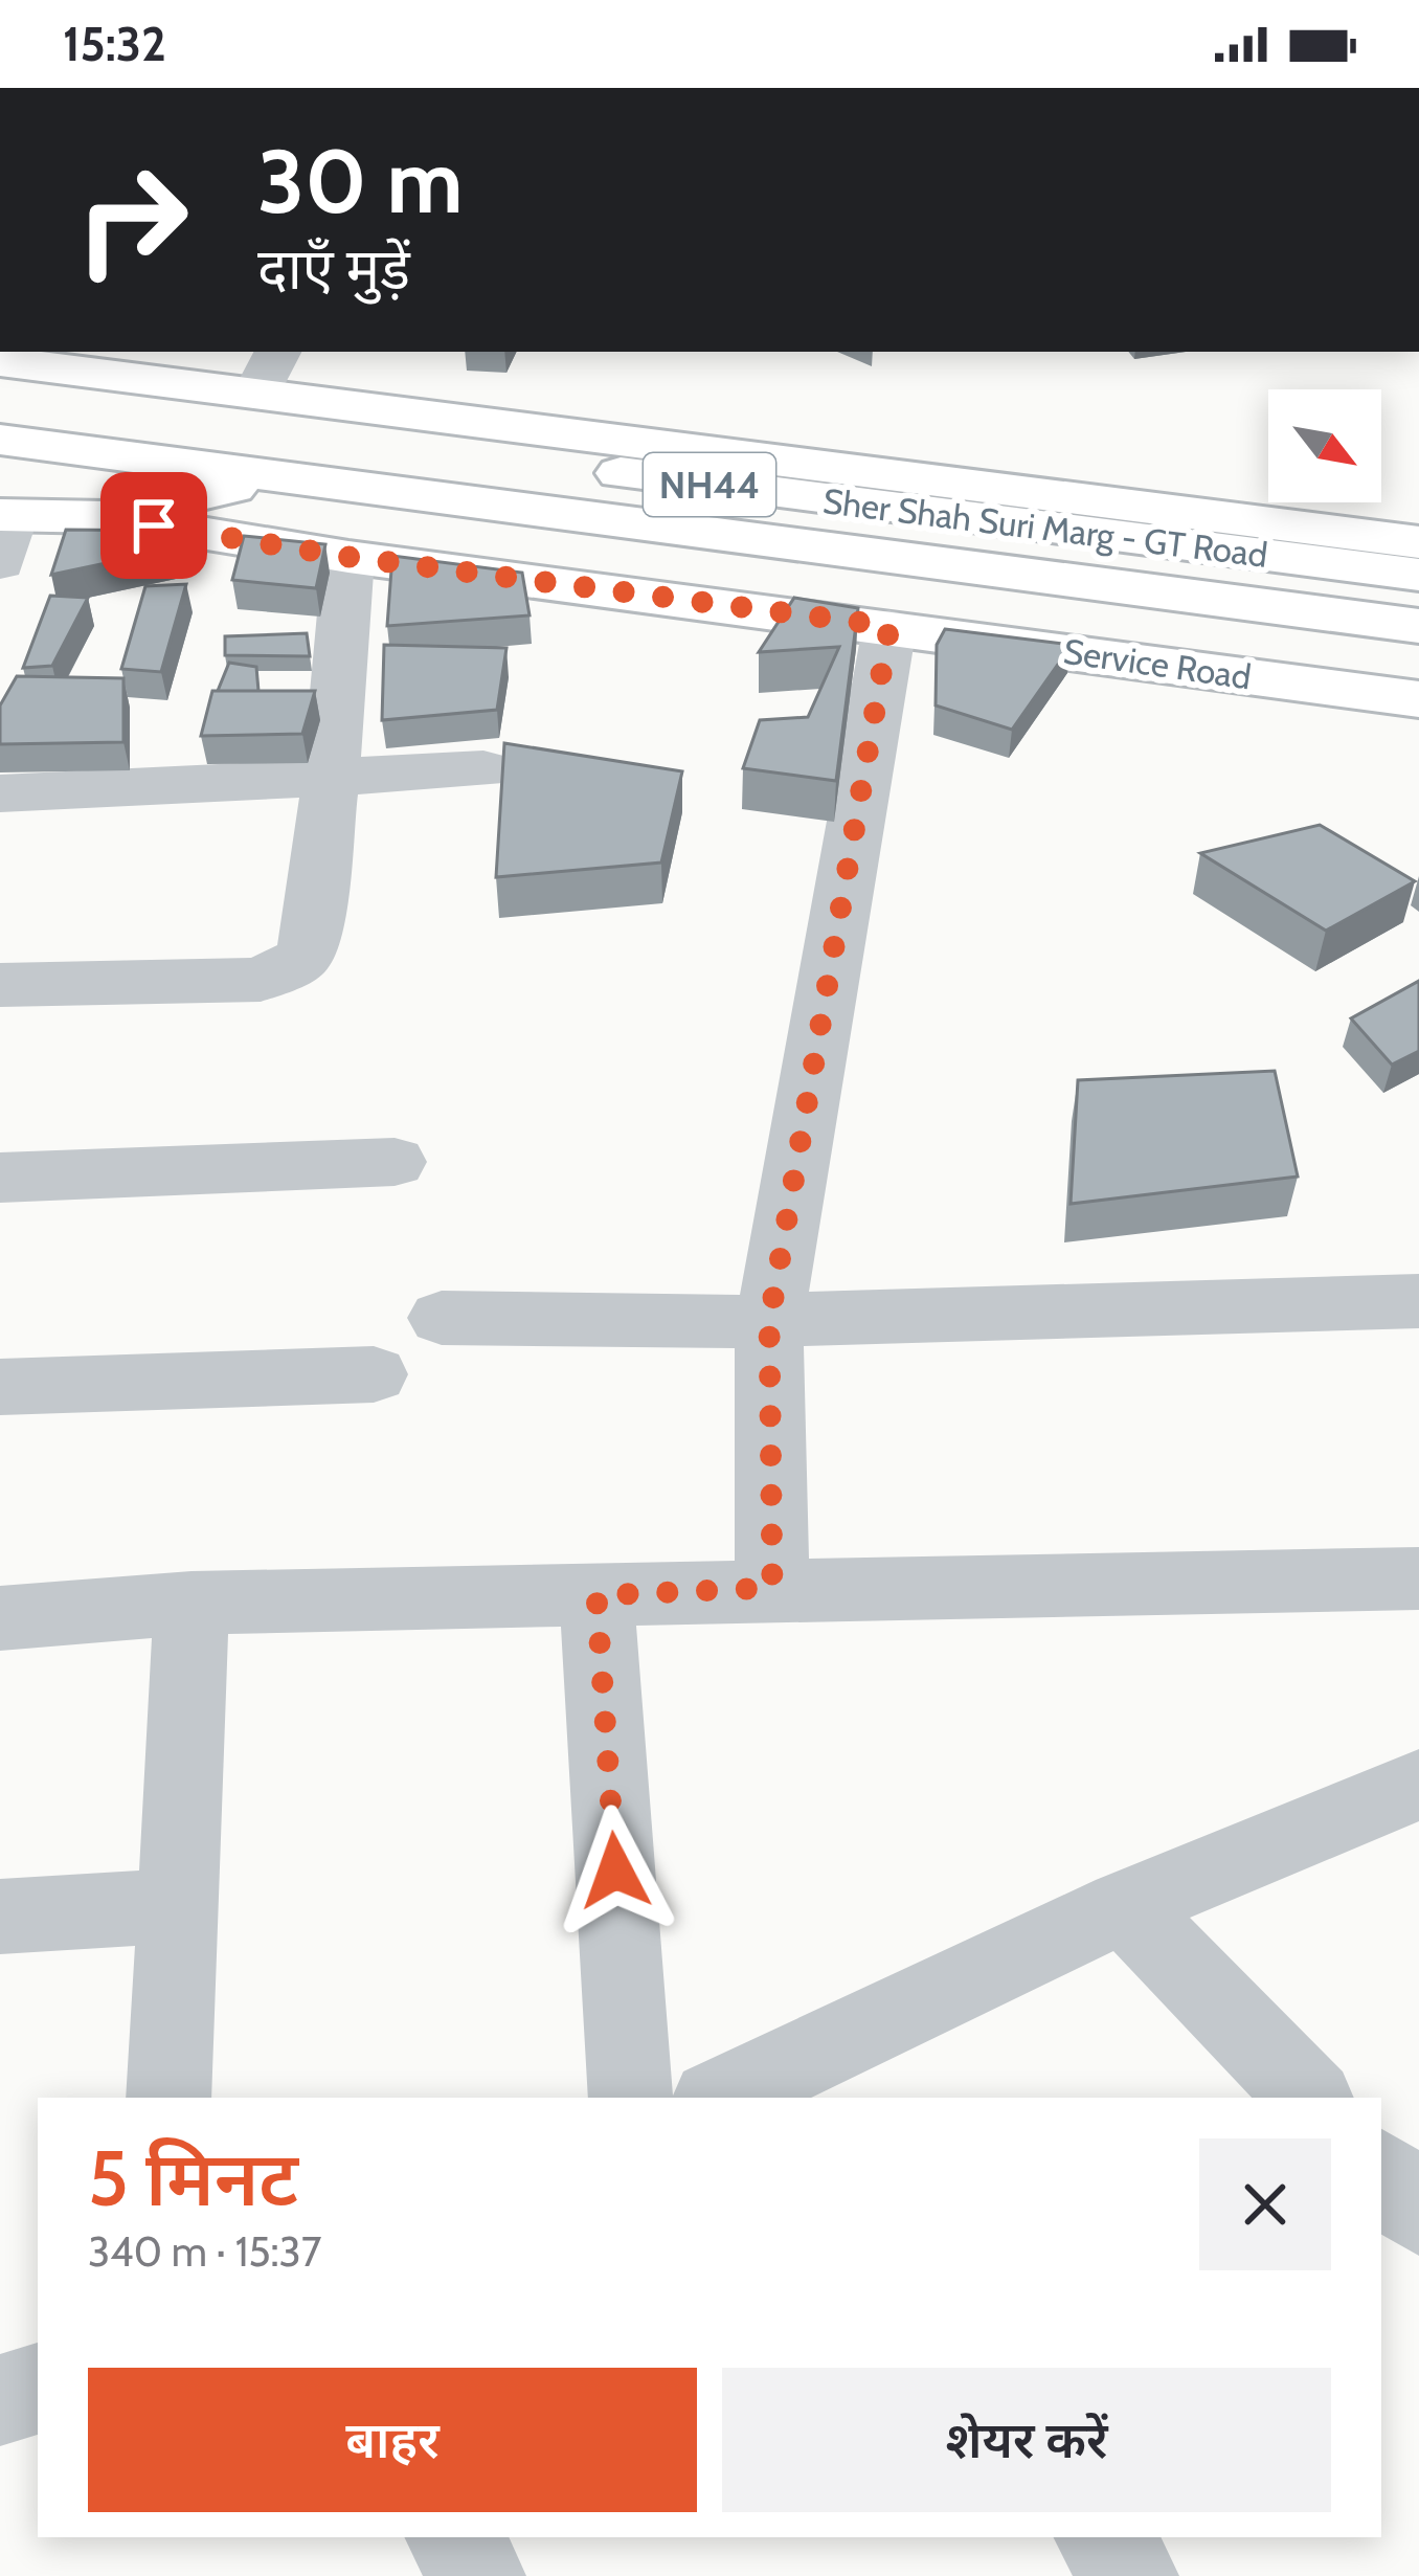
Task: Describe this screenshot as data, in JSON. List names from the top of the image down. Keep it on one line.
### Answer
{"streets":{"main road":["NH44","Sher Shah Suri Marg - GT Road","Service Road"]},"crossings":[["NH44","Sher Shah Suri Marg - GT Road"]],"north":"bottom right","page":{"status":"15:32","turn":["30 m","दाएँ मुड़ें"],"heading":["5 मिनट","340 m · 15:37"],"buttons":["बाहर","शेयर करें"]}}
